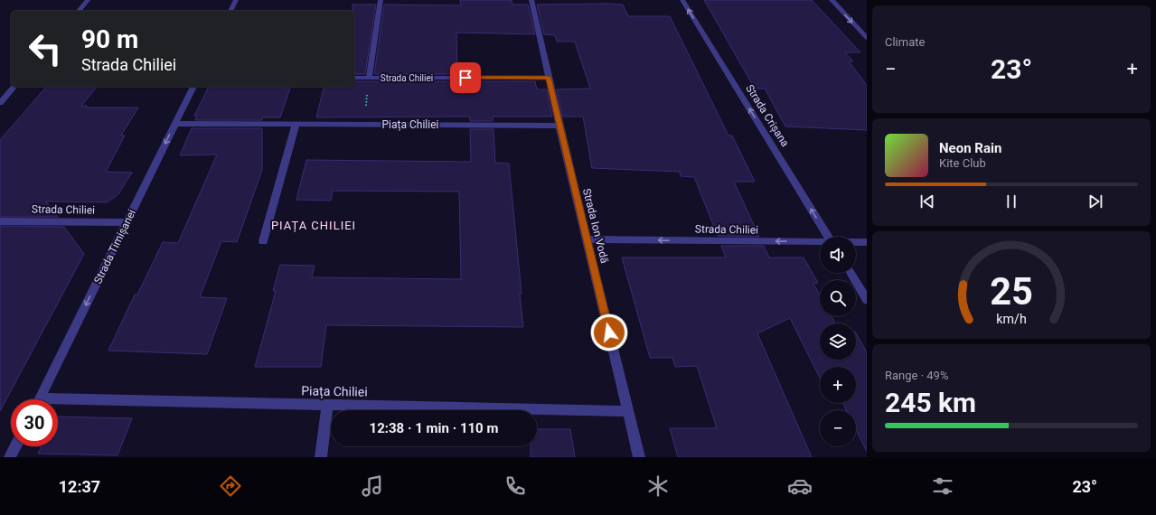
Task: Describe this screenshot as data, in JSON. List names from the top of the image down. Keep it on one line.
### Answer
{"streets":{"street":["Strada Chiliei","Strada Crișana","Piața Chiliei","Strada Ion Vodă","Strada Timișanei"]},"crossings":[["Strada Chiliei","Strada Ion Vodă"],["Strada Chiliei","Strada Timișanei"],["Piața Chiliei","Strada Ion Vodă"],["Piața Chiliei","Strada Timișanei"]],"one_way":["Strada Chiliei","Strada Crișana","Strada Timișanei"],"districts":["PIAȚA CHILIEI"],"page":{"tile":["Climate",["Range · 49%","245 km"]],"turn":["90 m","Strada Chiliei"],"heat":["−","23°","+"],"song":["Neon Rain","Kite Club"],"map_buttons":["+","−"],"limit":"30","trip":"12:38 · 1 min · 110 m","tabs":["12:37","23°"],"gauge":["25","km/h"]}}
